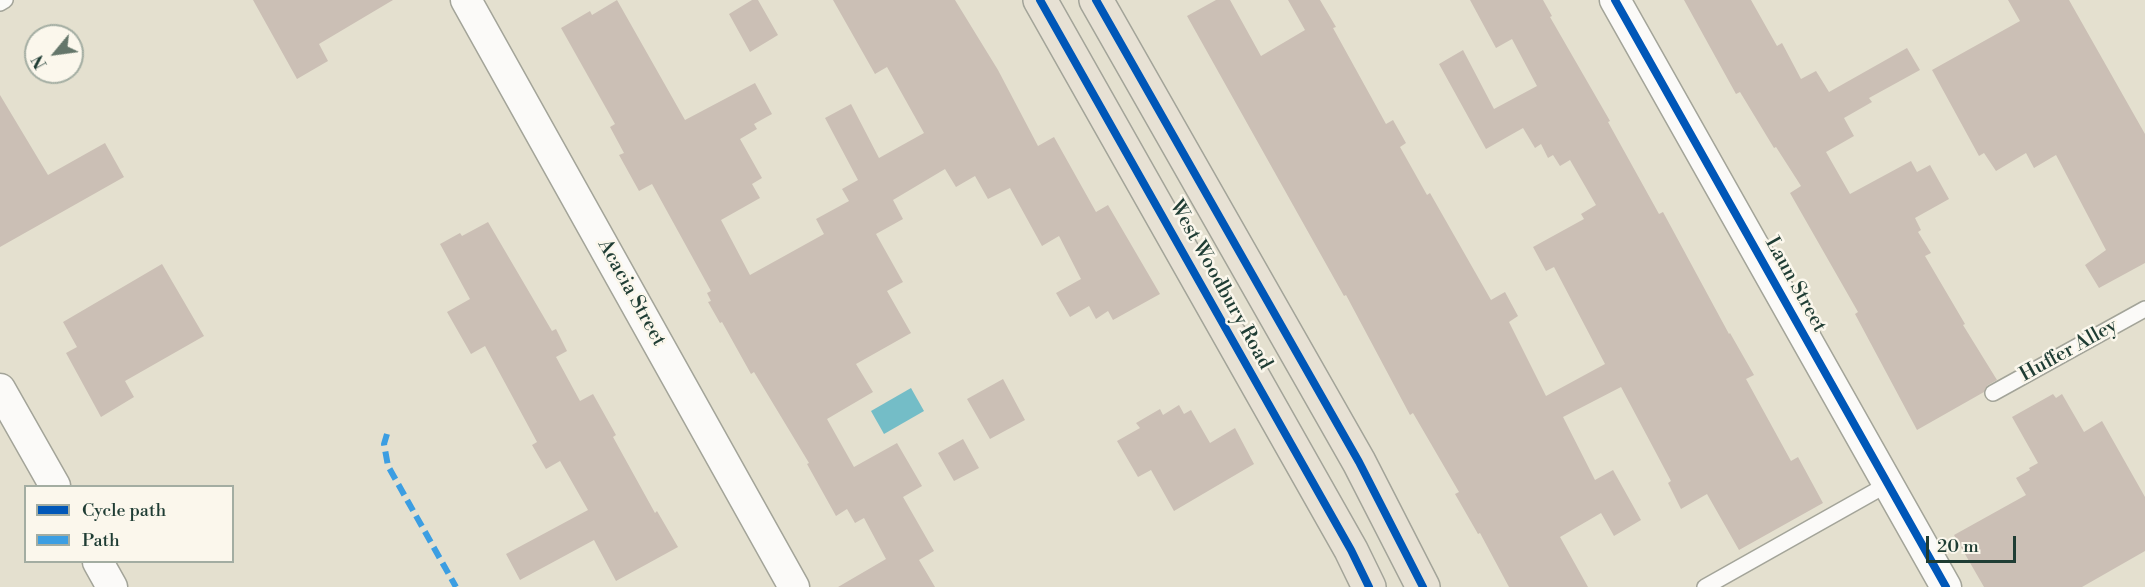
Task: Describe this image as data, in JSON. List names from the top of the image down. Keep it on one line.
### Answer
{"streets":{"main road":["West Woodbury Road"],"street":["Laun Street","Acacia Street"],"lane":["Huffer Alley"]},"legend":["Cycle path","Path"],"scale_bar":"20 m","north":"bottom left"}
